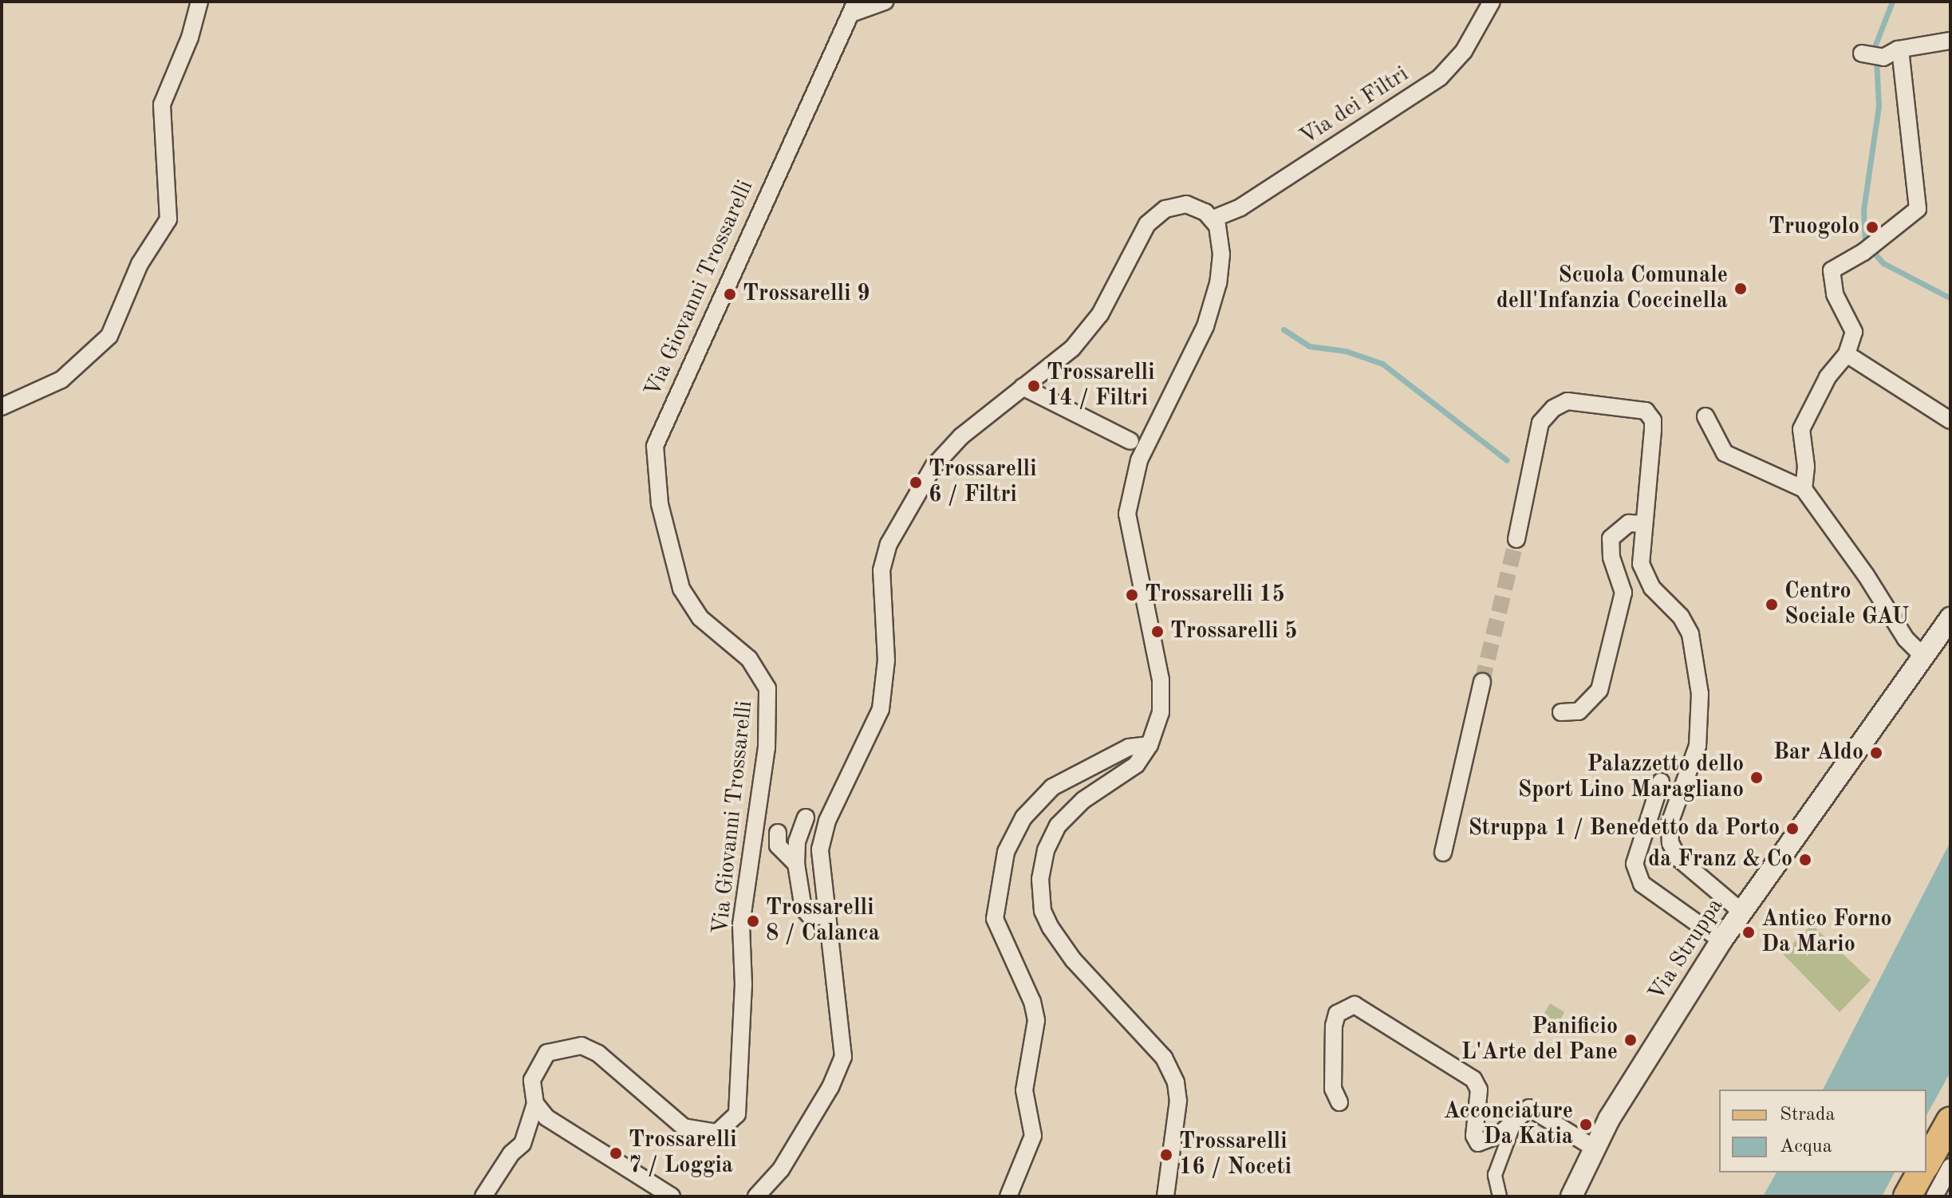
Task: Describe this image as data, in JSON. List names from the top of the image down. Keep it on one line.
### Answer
{"streets":{"street":["Via dei Filtri","Via Giovanni Trossarelli","Via Struppa"]},"places":["Truogolo","Scuola Comunale dell'Infanzia Coccinella","Trossarelli 9","Trossarelli 14 / Filtri","Trossarelli 6 / Filtri","Trossarelli 15","Centro Sociale GAU","Trossarelli 5","Bar Aldo","Palazzetto dello Sport Lino Maragliano","Struppa 1 / Benedetto da Porto","da Franz & Co","Trossarelli 8 / Calanca","Antico Forno Da Mario","Panificio L'Arte del Pane","Acconciature Da Katia","Trossarelli 7 / Loggia","Trossarelli 16 / Noceti"],"legend":["Strada","Acqua"]}
